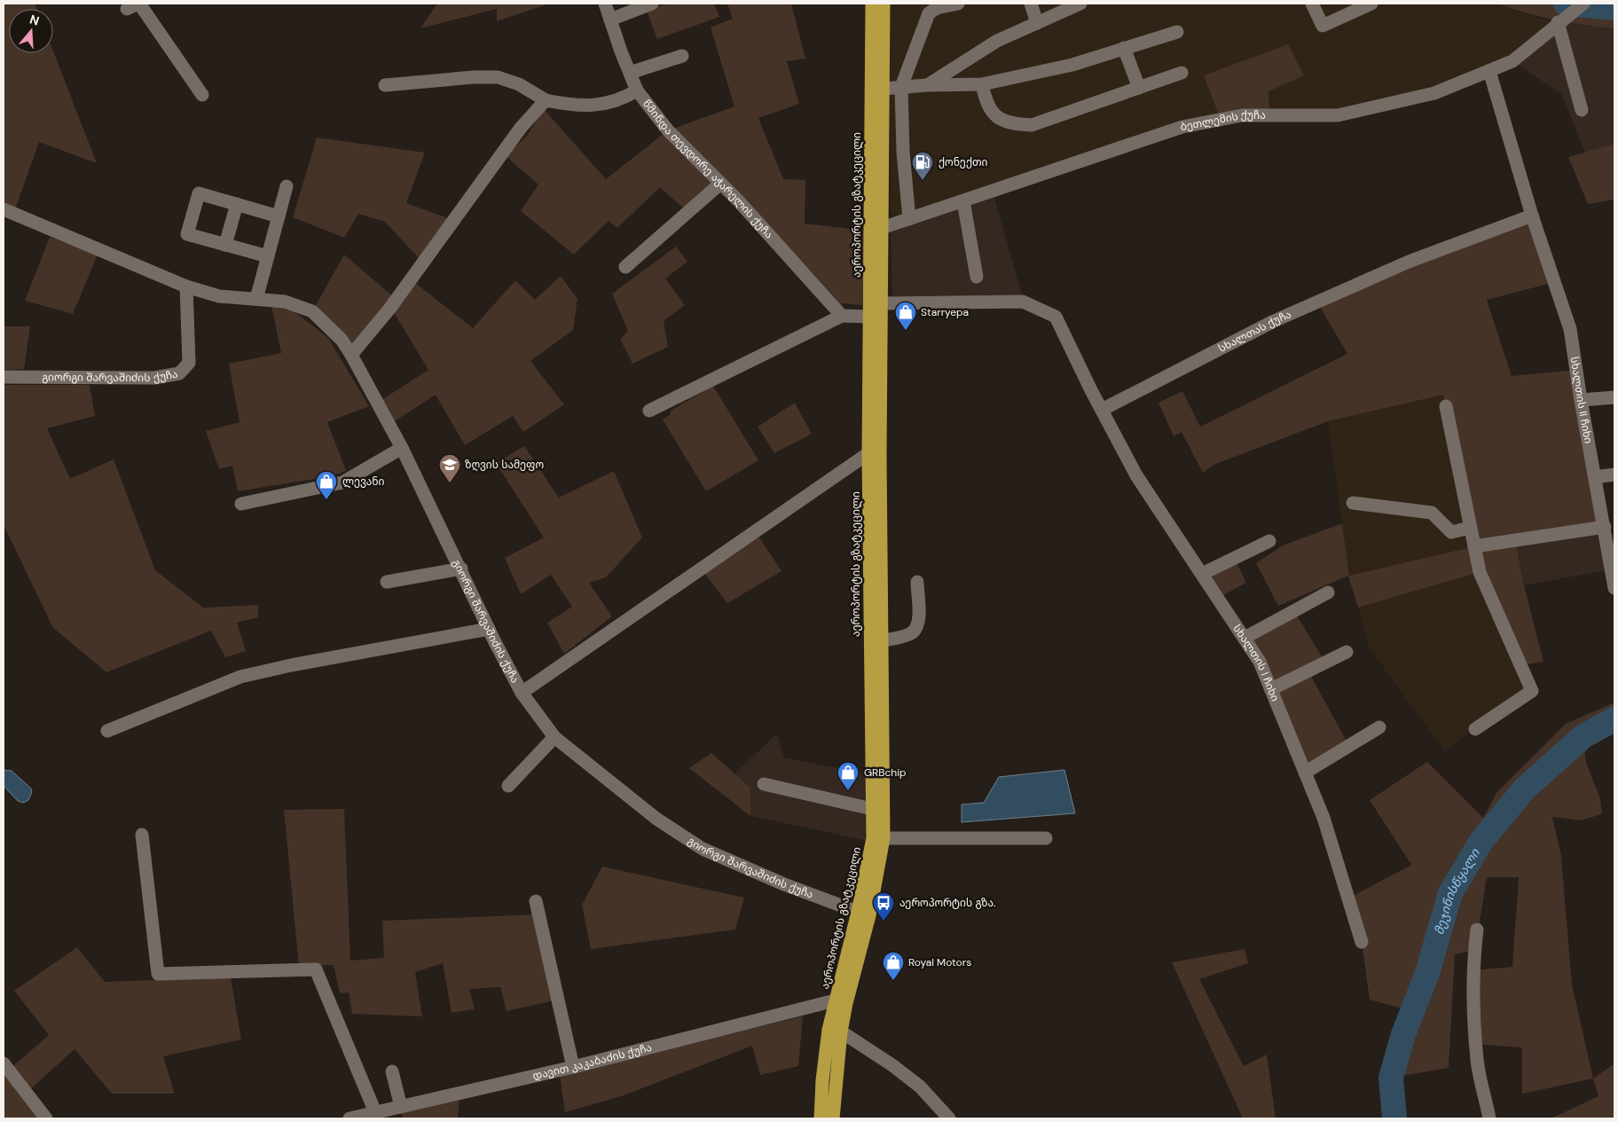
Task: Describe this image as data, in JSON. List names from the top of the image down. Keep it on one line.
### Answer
{"streets":{"highway":["აეროპორტის გზატკეცილი"],"street":["ბეთლემის ქუჩა","წმინდა თევდორე აჭარელის ქუჩა","სხალთას ქუჩა","გიორგი შარვაშიძის ქუჩა","სხალთის II ჩიხი","სხალთის I ჩიხი","დავით კაკაბაძის ქუჩა"]},"crossings":[["აეროპორტის გზატკეცილი","გიორგი შარვაშიძის ქუჩა"],["აეროპორტის გზატკეცილი","დავით კაკაბაძის ქუჩა"],["სხალთას ქუჩა","სხალთის II ჩიხი"],["სხალთას ქუჩა","სხალთის I ჩიხი"]],"water":["მეჯინისწყალი"],"places":{"fuel station":["ქონექთი"],"shop":["Starryepa","ლევანი","GRBchip","Royal Motors"],"school or university":["ზღვის სამეფო"],"bus stop":["აეროპორტის გზა."]},"north":"top"}
